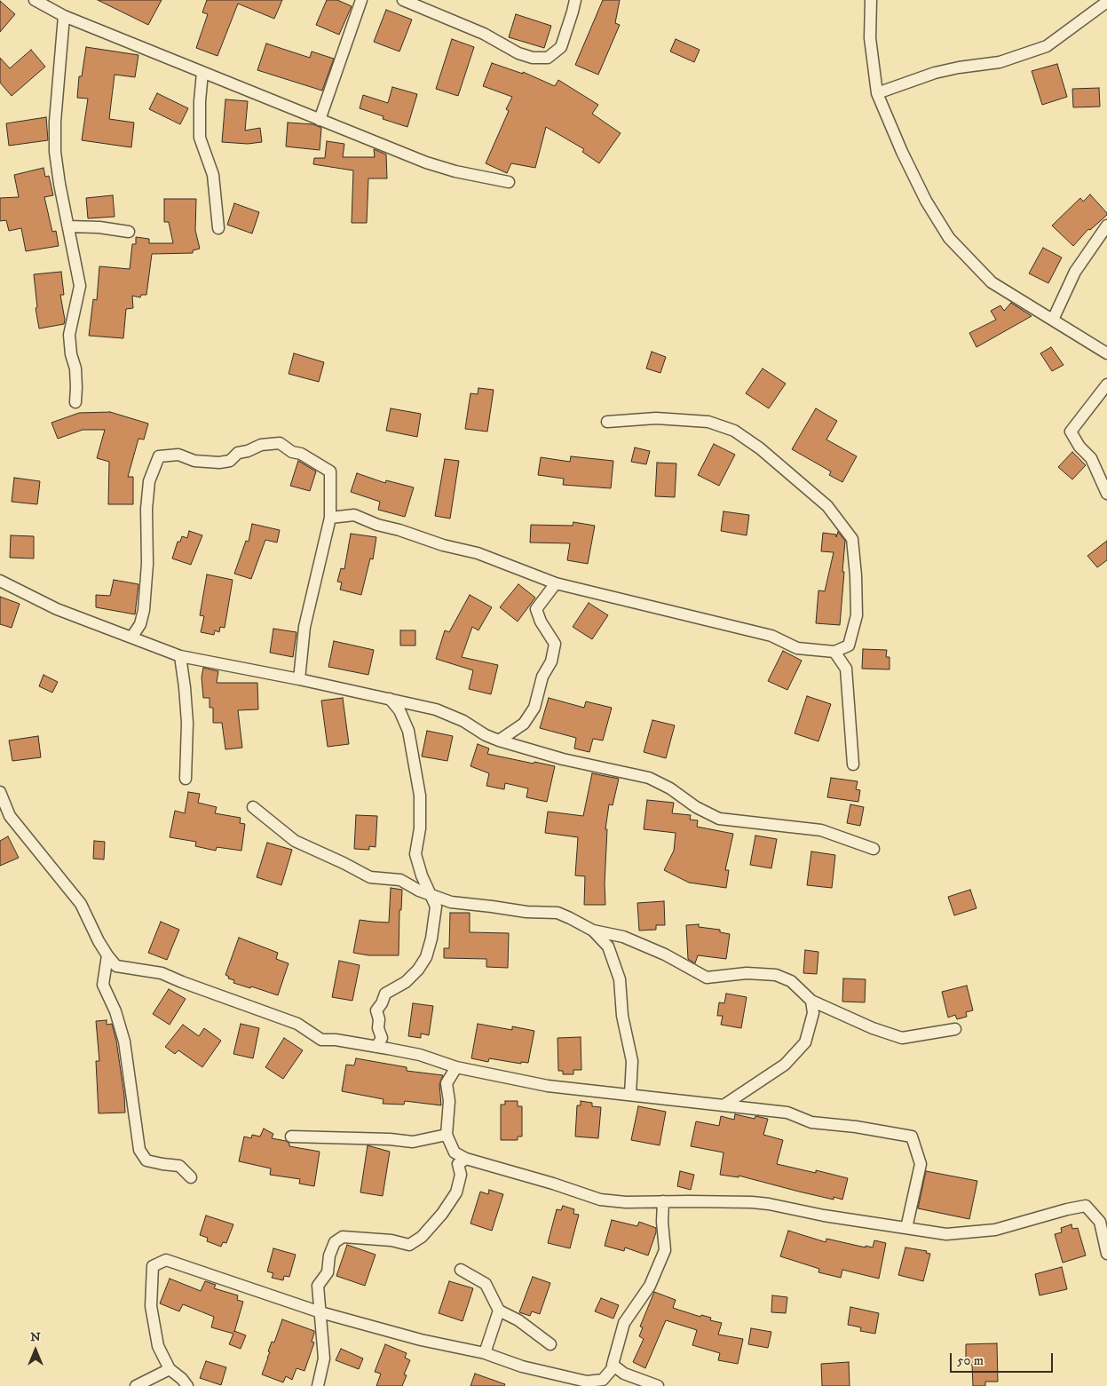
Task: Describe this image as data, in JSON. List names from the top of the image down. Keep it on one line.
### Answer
{"scale_bar":"50 m","north":"top"}
